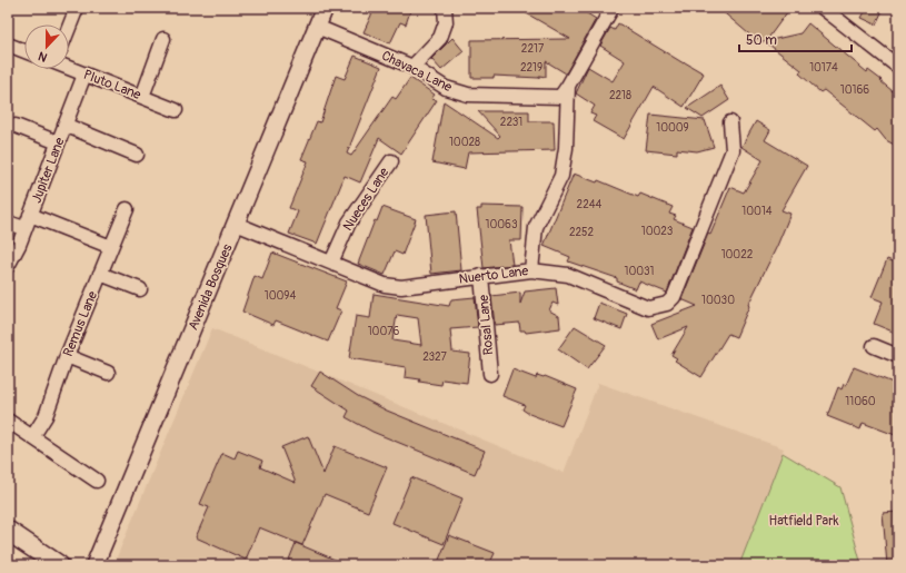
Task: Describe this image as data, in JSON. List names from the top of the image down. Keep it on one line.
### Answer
{"streets":{"street":["Chavaca Lane","Pluto Lane","Jupiter Lane","Nueces Lane","Nuerto Lane","Avenida Bosques","Remus Lane","Rosal Lane"]},"crossings":[["Chavaca Lane","Avenida Bosques"],["Pluto Lane","Jupiter Lane"],["Nueces Lane","Nuerto Lane"],["Nuerto Lane","Avenida Bosques"],["Nuerto Lane","Rosal Lane"]],"parks":["Hatfield Park"],"house_numbers":["2217","2219","10174","10166","2218","2231","10009","10028","2244","10014","10063","10023","2252","10022","10031","10094","10030","10076","2327","11060"],"scale_bar":"50 m","north":"bottom"}
